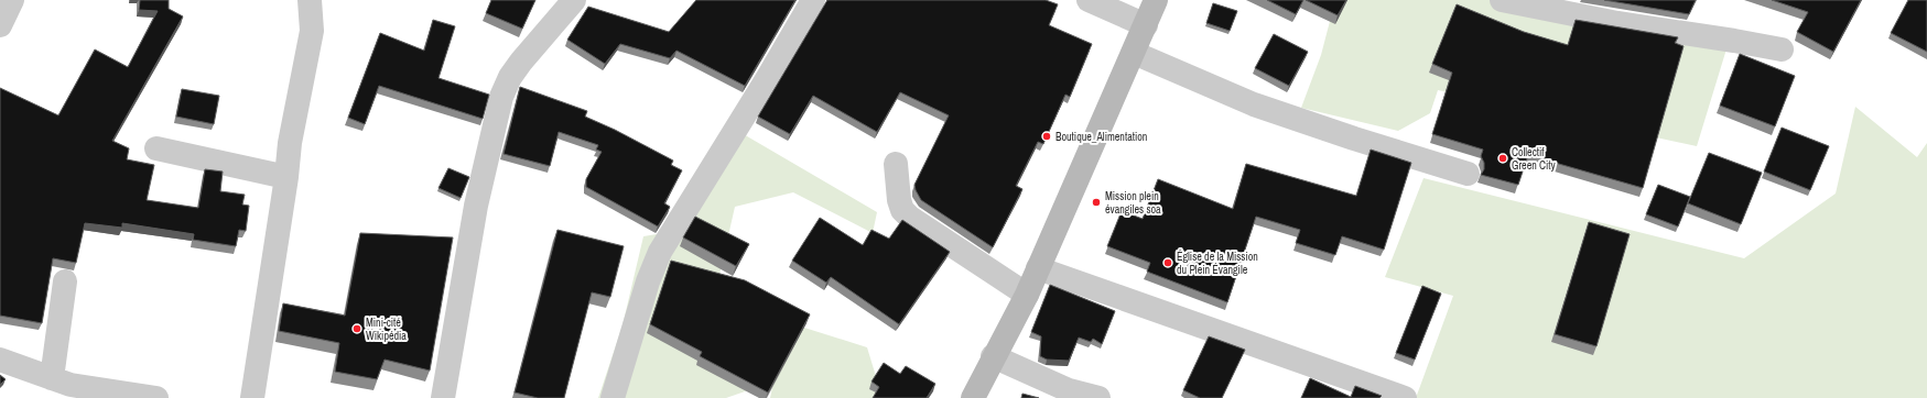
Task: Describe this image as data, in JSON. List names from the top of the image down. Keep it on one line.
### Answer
{"places":["Boutique_Alimentation","Collectif Green City","Mission plein évangiles soa","Église de la Mission du Plein Évangile","Mini-cité Wikipédia"]}
